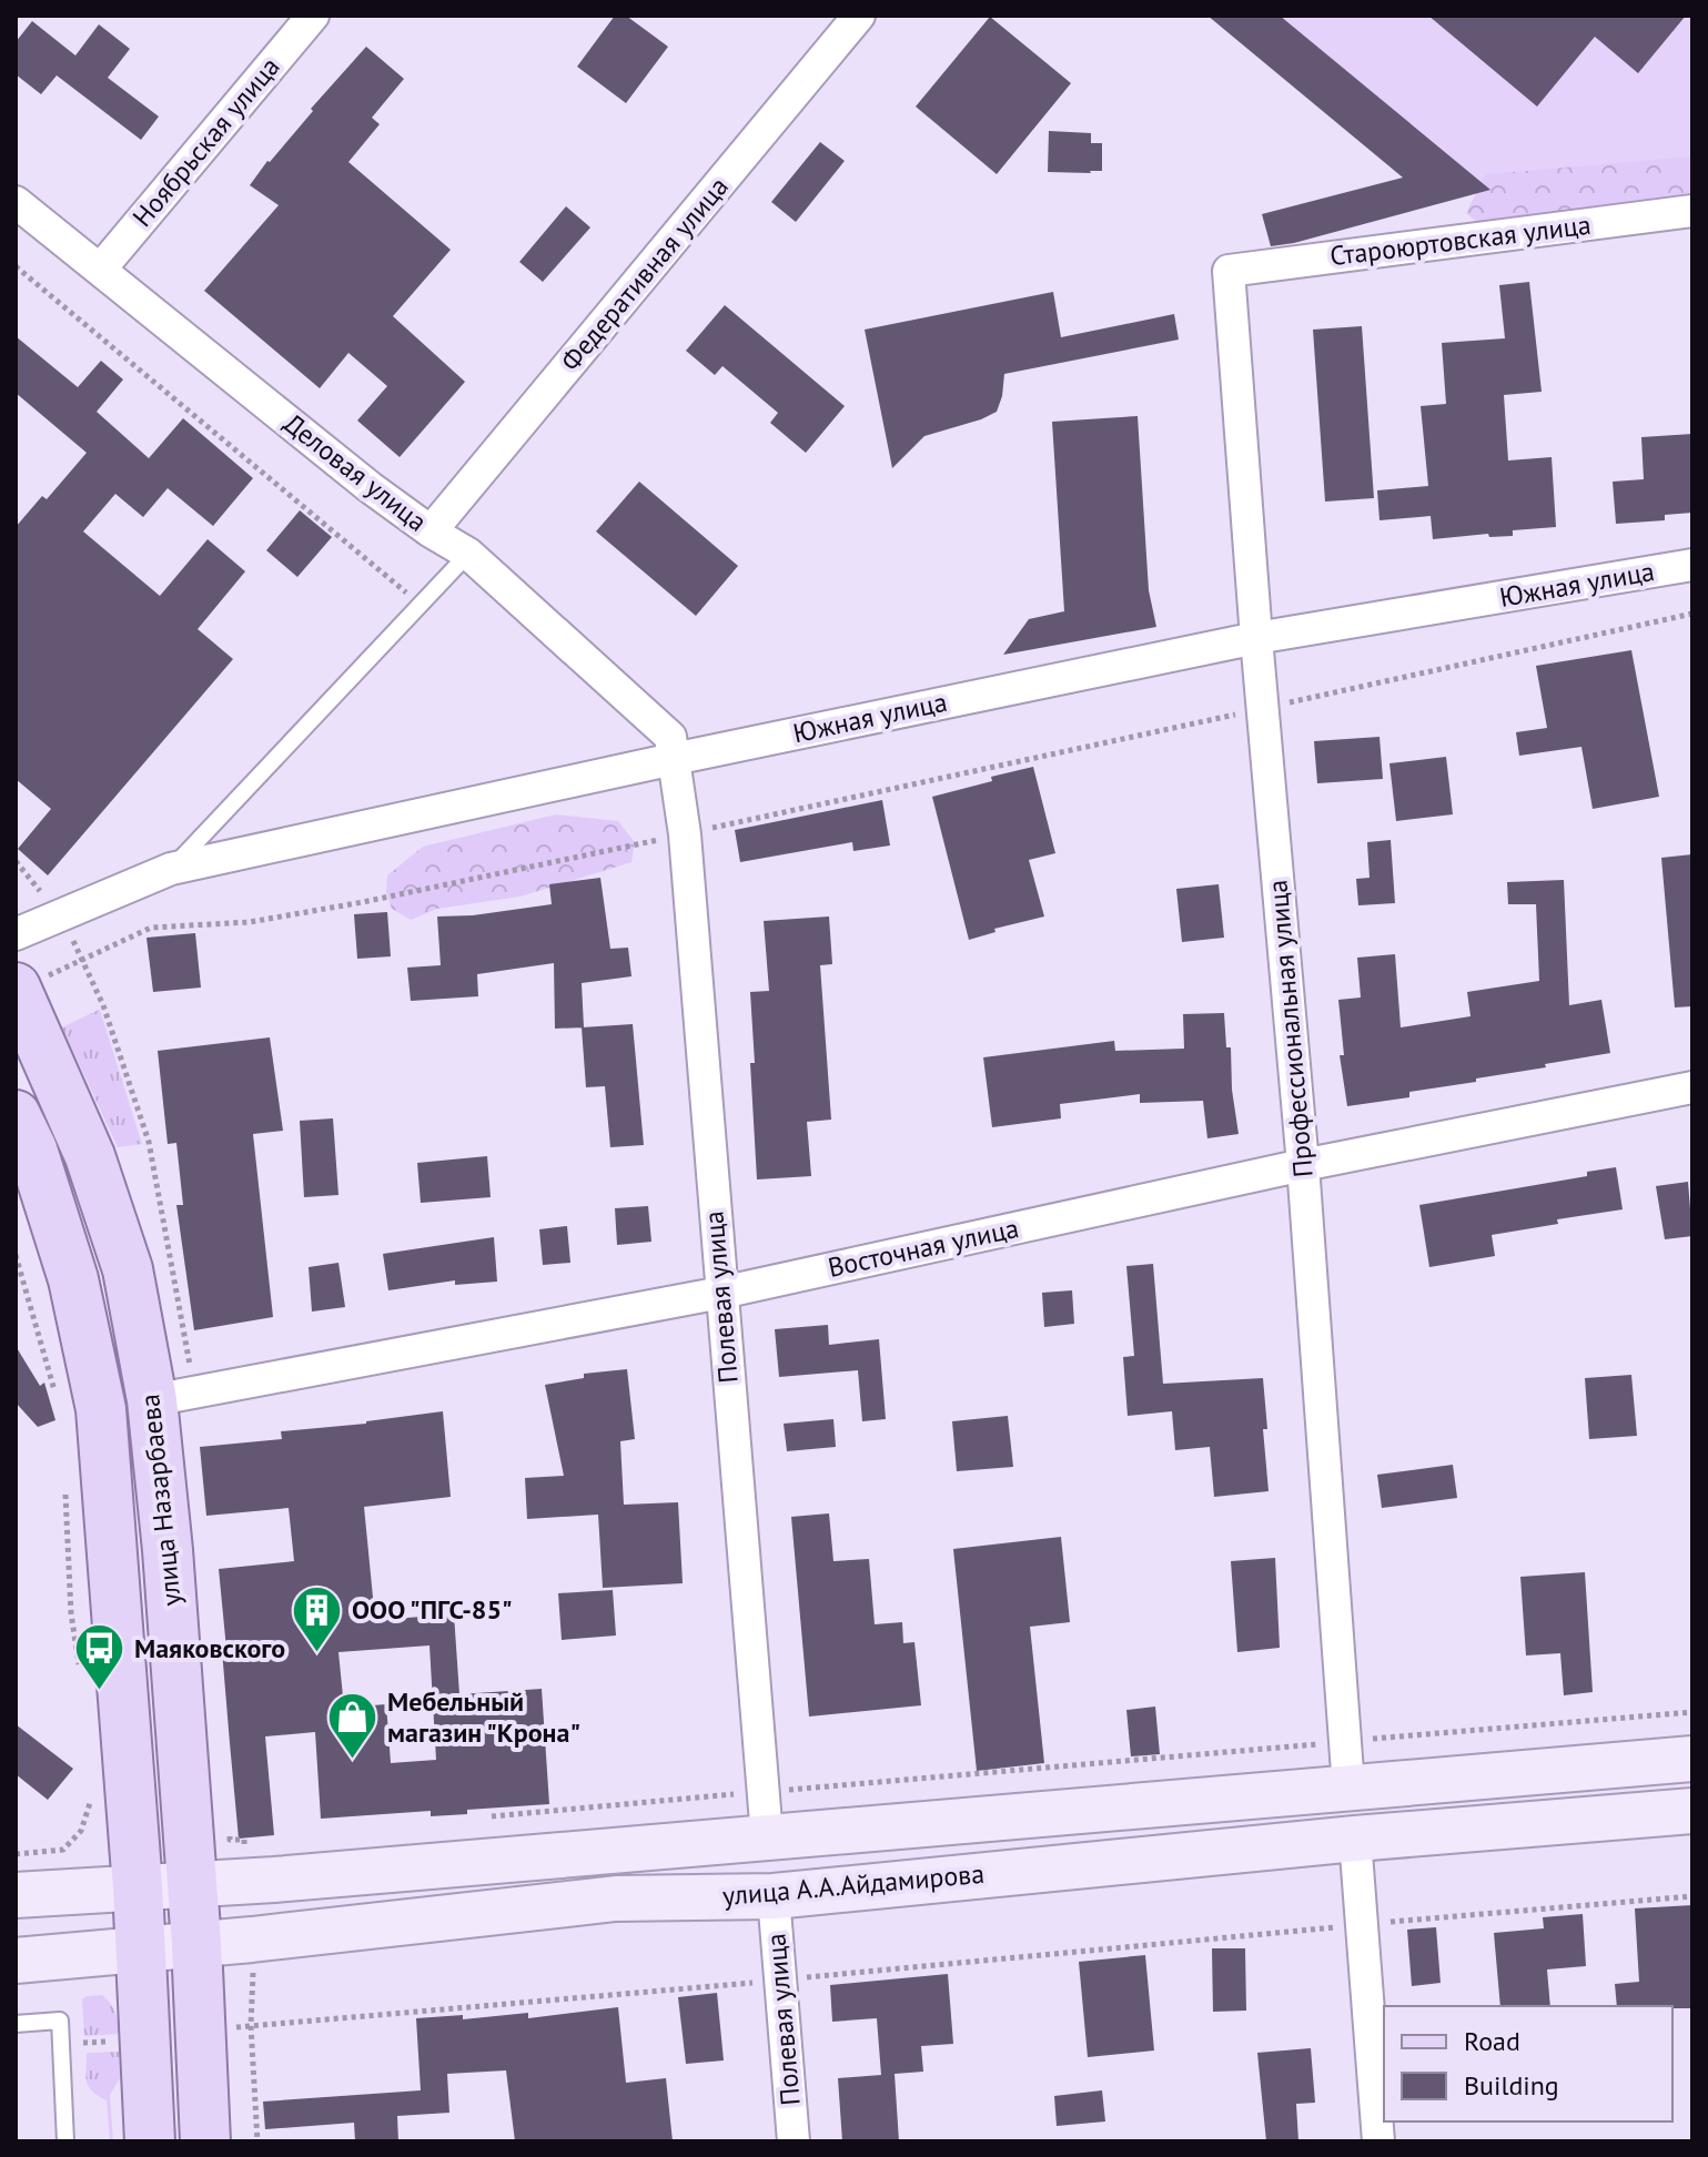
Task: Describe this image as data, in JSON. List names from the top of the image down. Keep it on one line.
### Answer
{"streets":{"main road":["улица Назарбаева","улица А.А.Айдамирова"],"street":["Ноябрьская улица","Староюртовская улица","Федеративная улица","Деловая улица","Южная улица","Профессиональная улица","Восточная улица","Полевая улица"]},"crossings":[["Ноябрьская улица","Деловая улица"],["Староюртовская улица","Профессиональная улица"],["Федеративная улица","Деловая улица"],["Деловая улица","Южная улица"],["Деловая улица","Полевая улица"],["Южная улица","Профессиональная улица"],["Южная улица","Полевая улица"],["Профессиональная улица","Восточная улица"],["Профессиональная улица","улица А.А.Айдамирова"],["Восточная улица","Полевая улица"],["Восточная улица","улица Назарбаева"],["Полевая улица","улица А.А.Айдамирова"],["улица Назарбаева","улица А.А.Айдамирова"]],"places":{"building":["ООО \"ПГС-85\""],"bus stop":["Маяковского"],"shop":["Мебельный магазин \"Крона\""]},"legend":["Road","Building"]}
